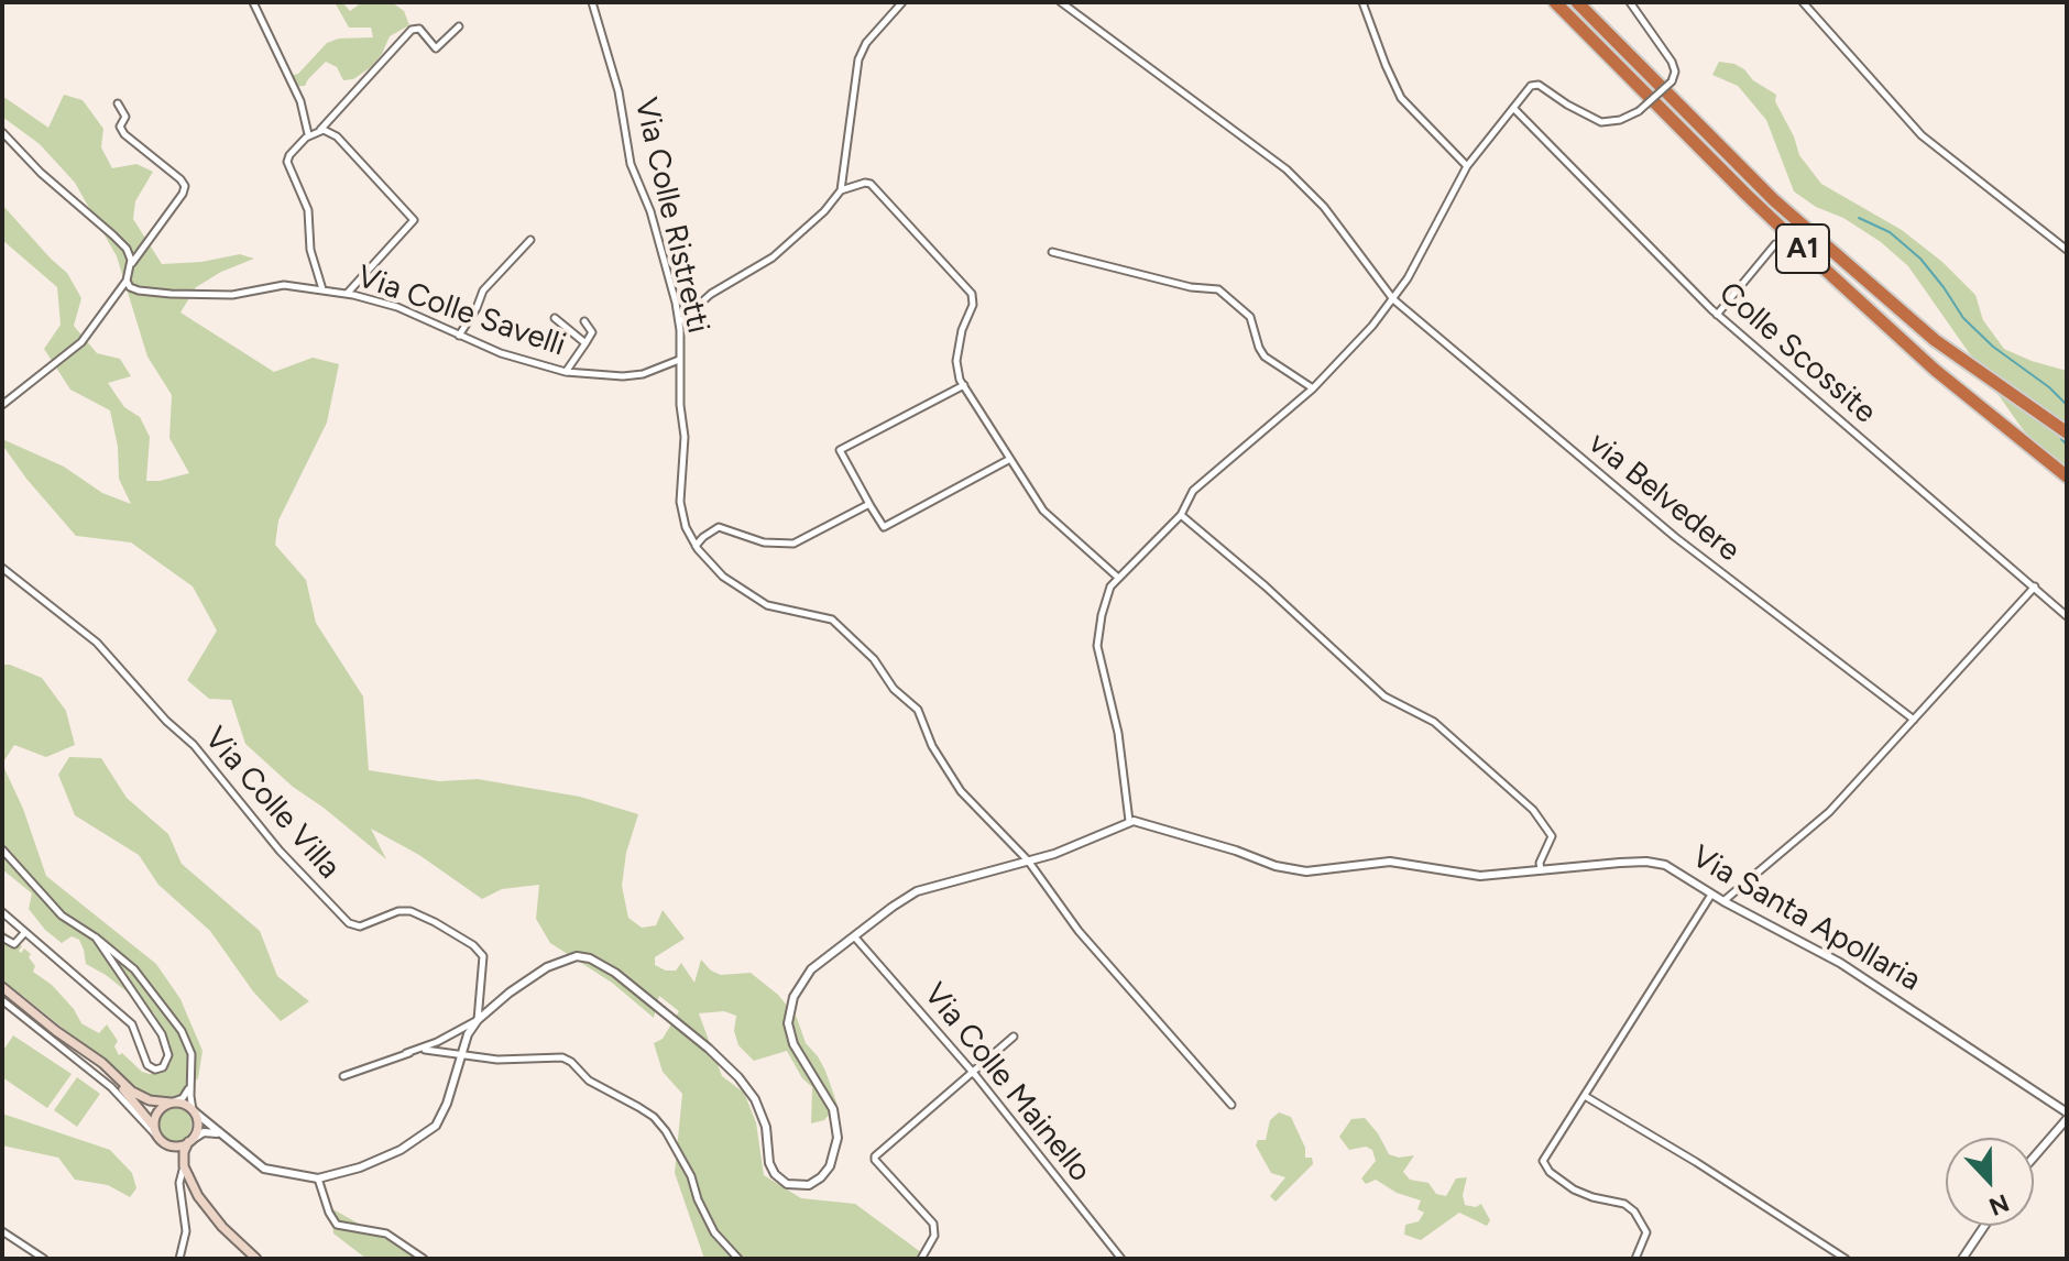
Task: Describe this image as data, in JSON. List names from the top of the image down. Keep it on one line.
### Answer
{"streets":{"highway":["A1"],"street":["Via Colle Ristretti","Via Colle Savelli","Colle Scossite","via Belvedere","Via Colle Villa","Via Santa Apollaria","Via Colle Mainello"]},"crossings":[["Via Colle Ristretti","Via Colle Savelli"]],"north":"bottom"}
